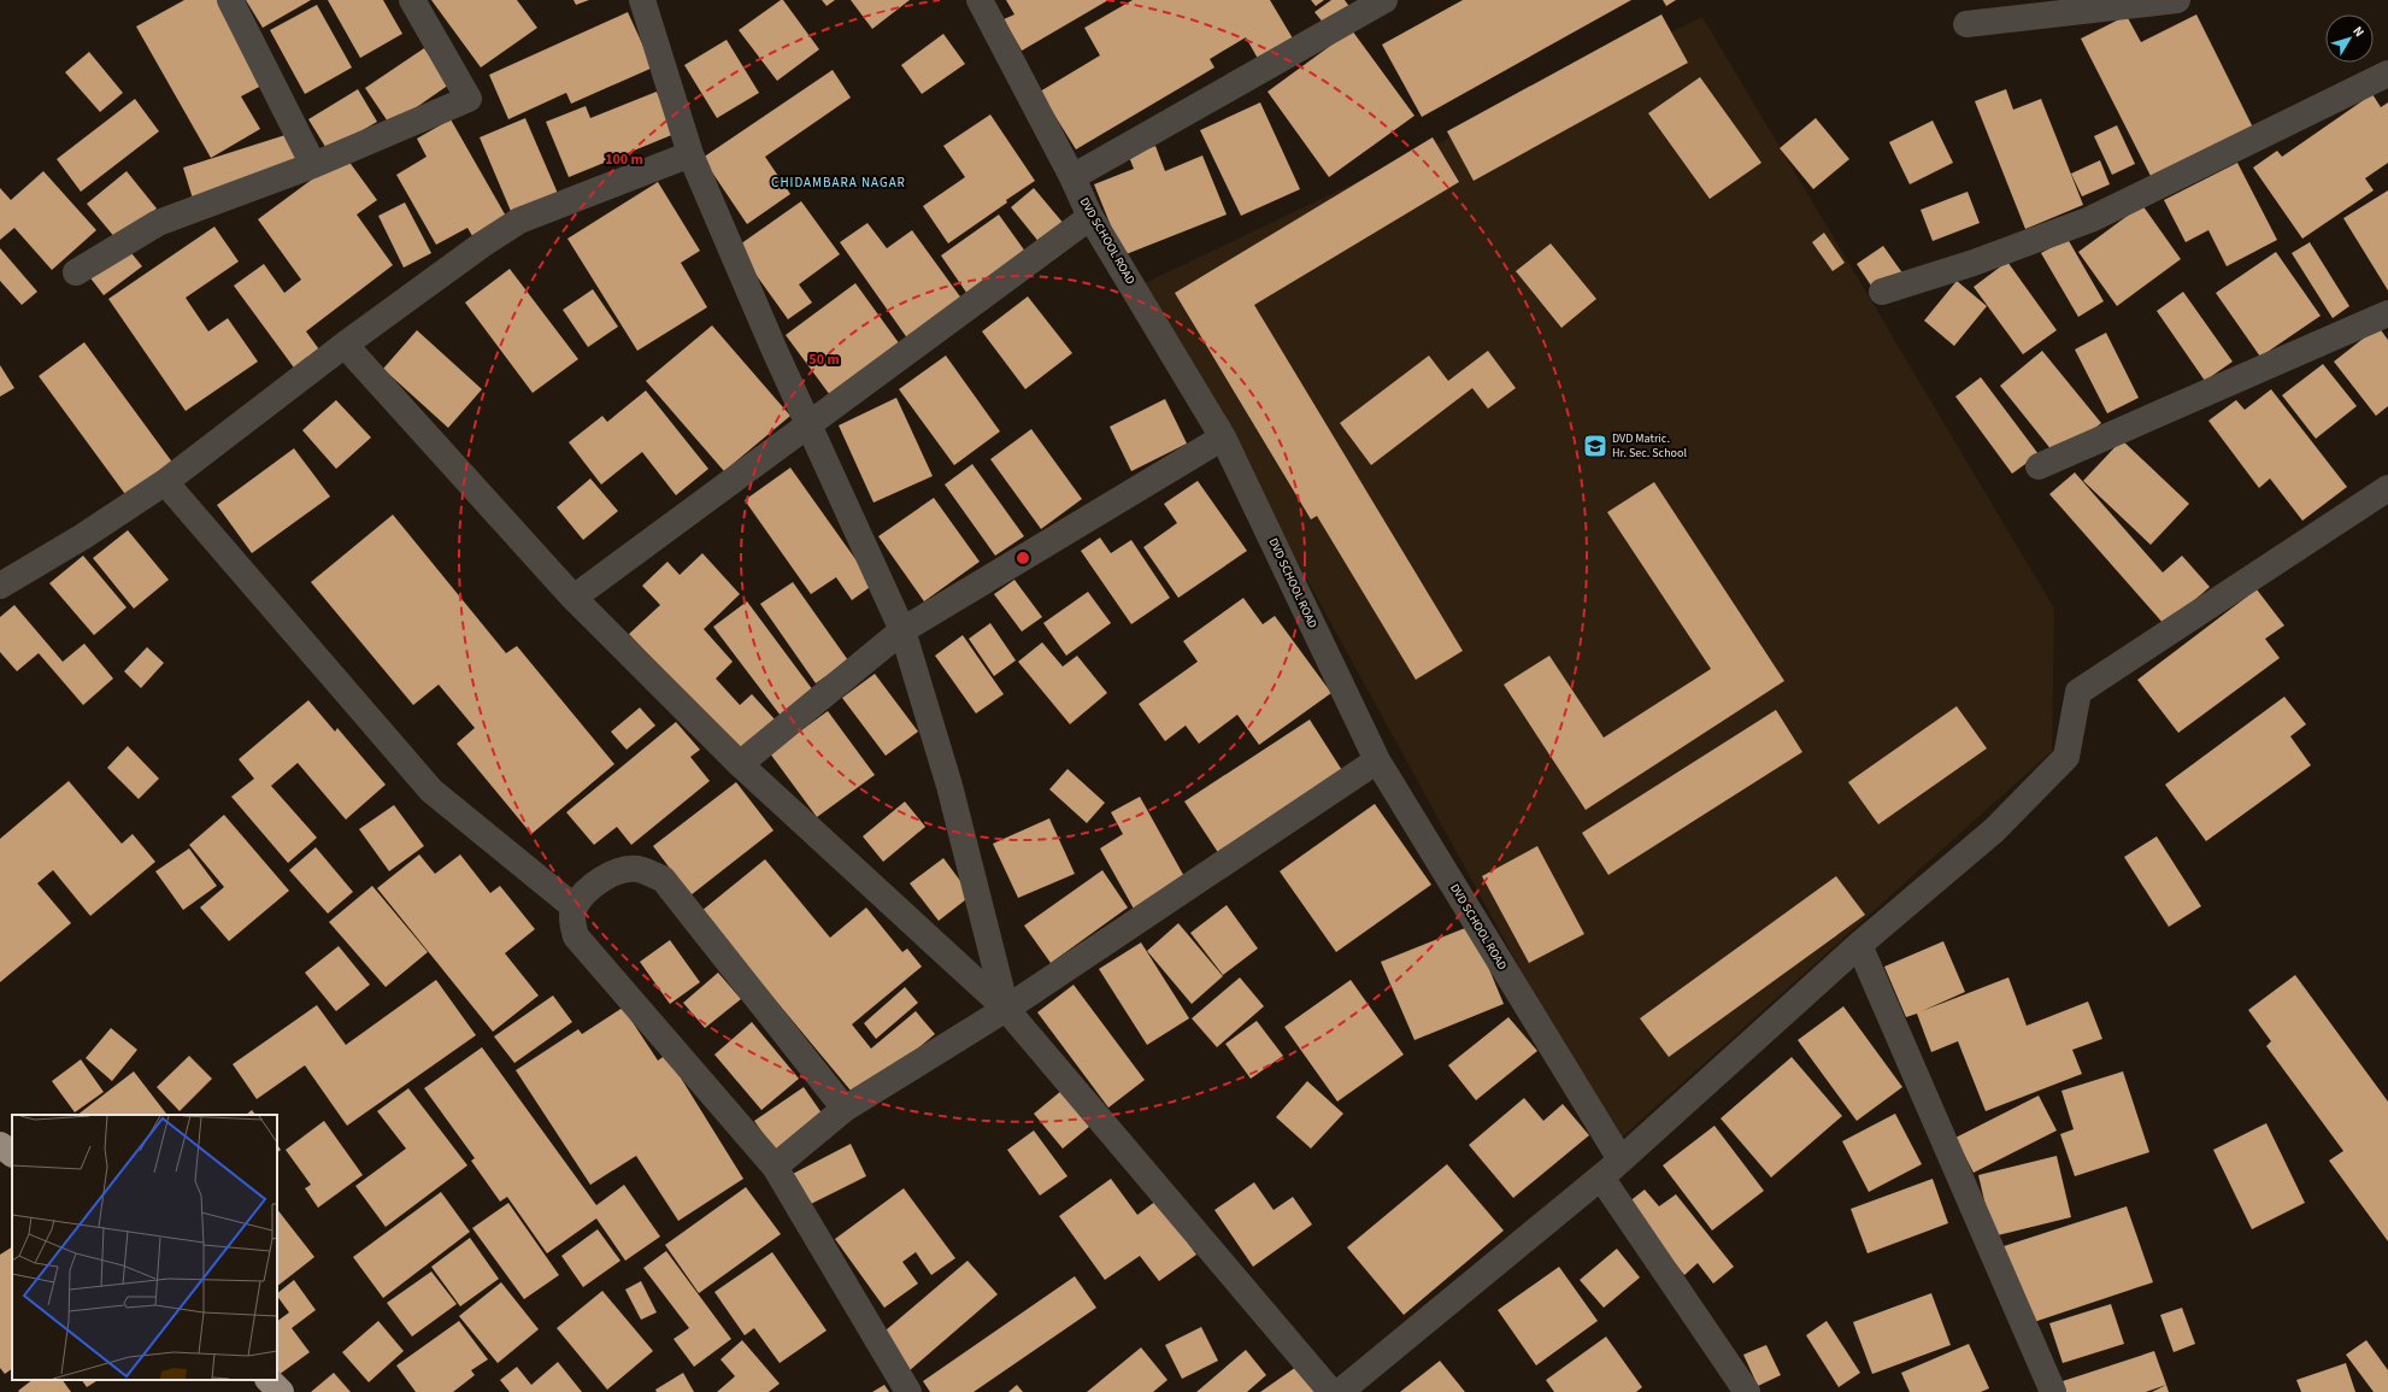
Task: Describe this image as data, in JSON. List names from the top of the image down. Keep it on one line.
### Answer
{"streets":{"street":["DVD SCHOOL ROAD"]},"districts":["CHIDAMBARA NAGAR"],"places":{"school or university":["DVD Matric. Hr. Sec. School"]},"north":"top right","rings":["100 m","50 m"]}
